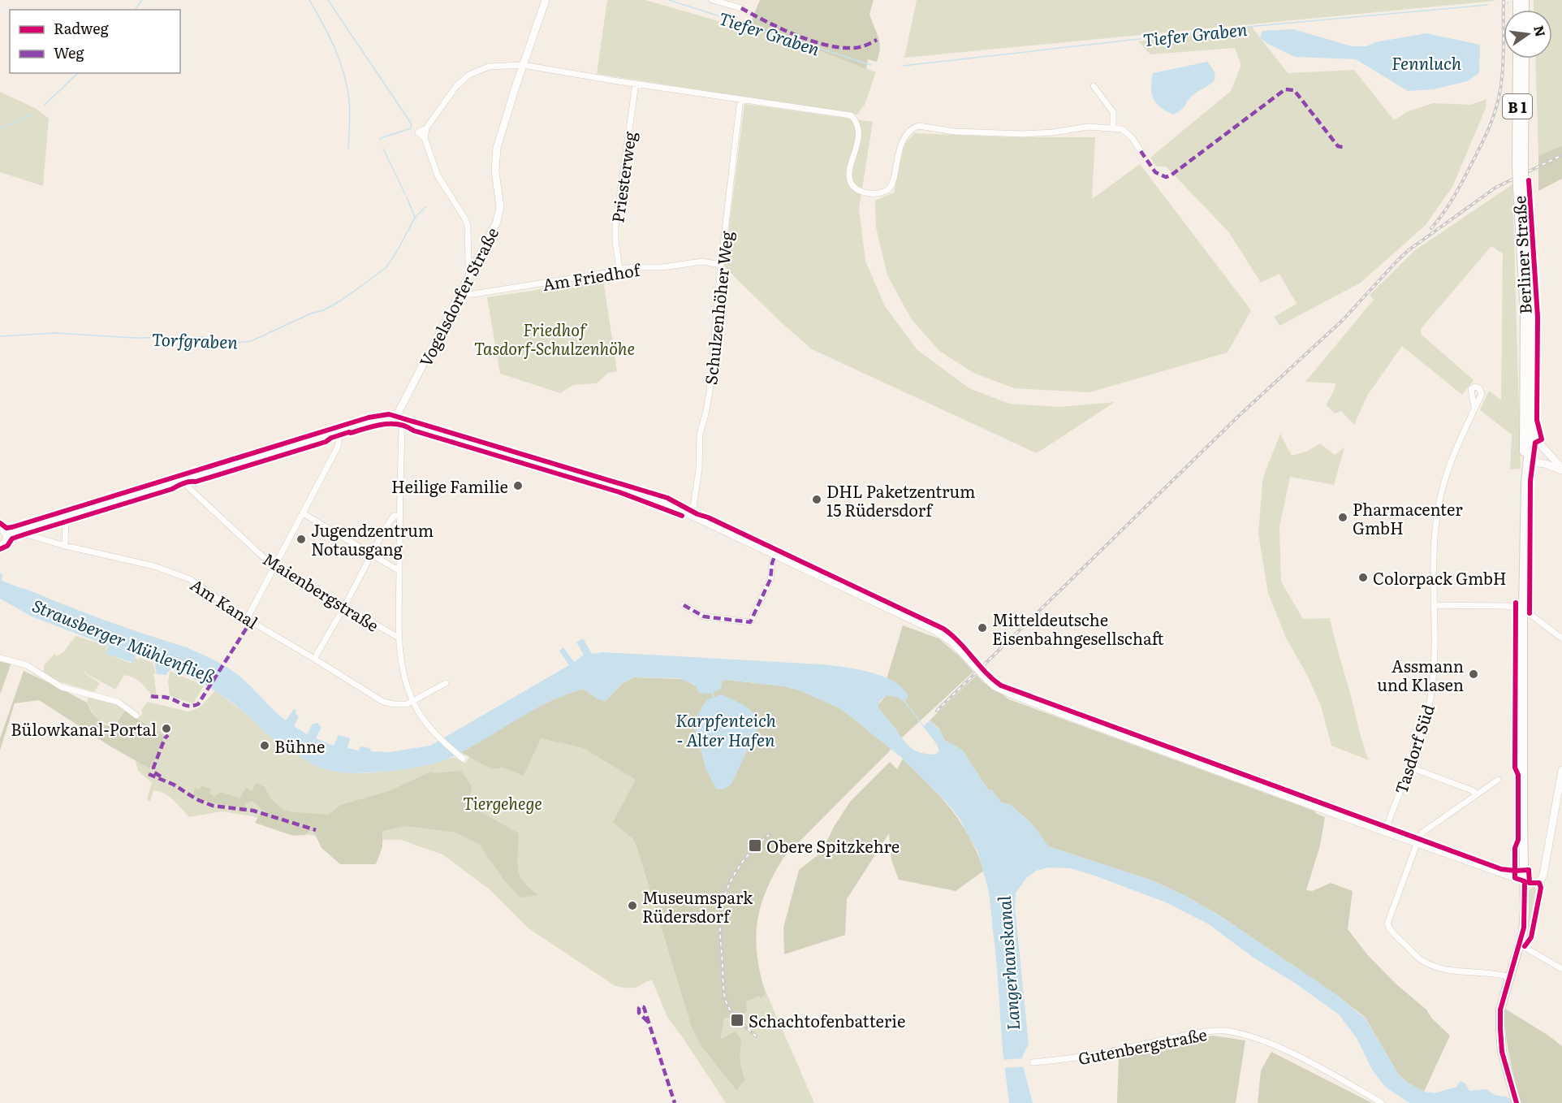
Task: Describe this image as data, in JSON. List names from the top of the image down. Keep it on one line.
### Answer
{"streets":{"main road":["B 1","Berliner Straße","Vogelsdorfer Straße"],"street":["Priesterweg","Am Friedhof","Schulzenhöher Weg","Maienbergstraße","Am Kanal","Tasdorf Süd","Gutenbergstraße"]},"crossings":[["Priesterweg","Am Friedhof"],["Am Friedhof","Vogelsdorfer Straße"],["Am Friedhof","Schulzenhöher Weg"]],"water":["Tiefer Graben","Fennluch","Torfgraben","Strausberger Mühlenfließ","Karpfenteich - Alter Hafen","Langerhanskanal"],"parks":["Friedhof Tasdorf-Schulzenhöhe","Tiergehege"],"places":{"other":["Heilige Familie","DHL Paketzentrum 15 Rüdersdorf","Pharmacenter GmbH","Jugendzentrum Notausgang","Colorpack GmbH","Mitteldeutsche Eisenbahngesellschaft","Assmann und Klasen","Bülowkanal-Portal","Bühne","Museumspark Rüdersdorf"],"transit":["Obere Spitzkehre","Schachtofenbatterie"]},"legend":["Radweg","Weg"],"north":"right"}
